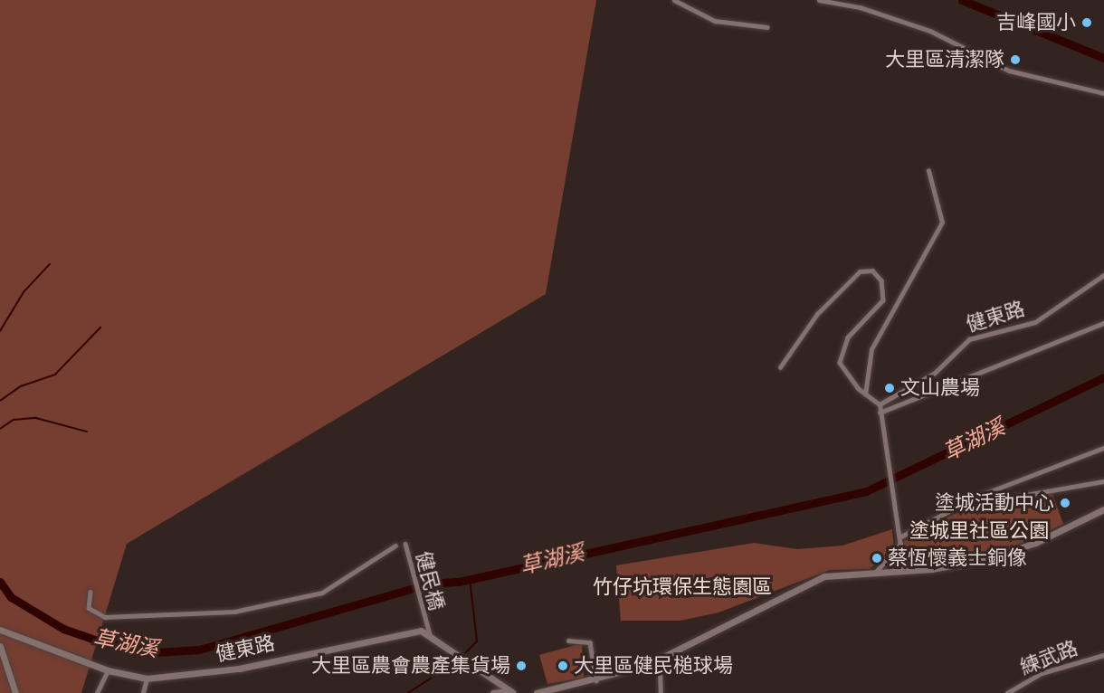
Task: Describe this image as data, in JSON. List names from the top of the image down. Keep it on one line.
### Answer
{"streets":{"street":["健東路","健民橋","練武路"]},"crossings":[["健東路","健民橋"]],"water":["草湖溪"],"parks":["塗城里社區公園","竹仔坑環保生態園區"],"places":["吉峰國小","大里區清潔隊","文山農場","塗城活動中心","蔡恆懷義士銅像","大里區農會農產集貨場","大里區健民槌球場"]}
